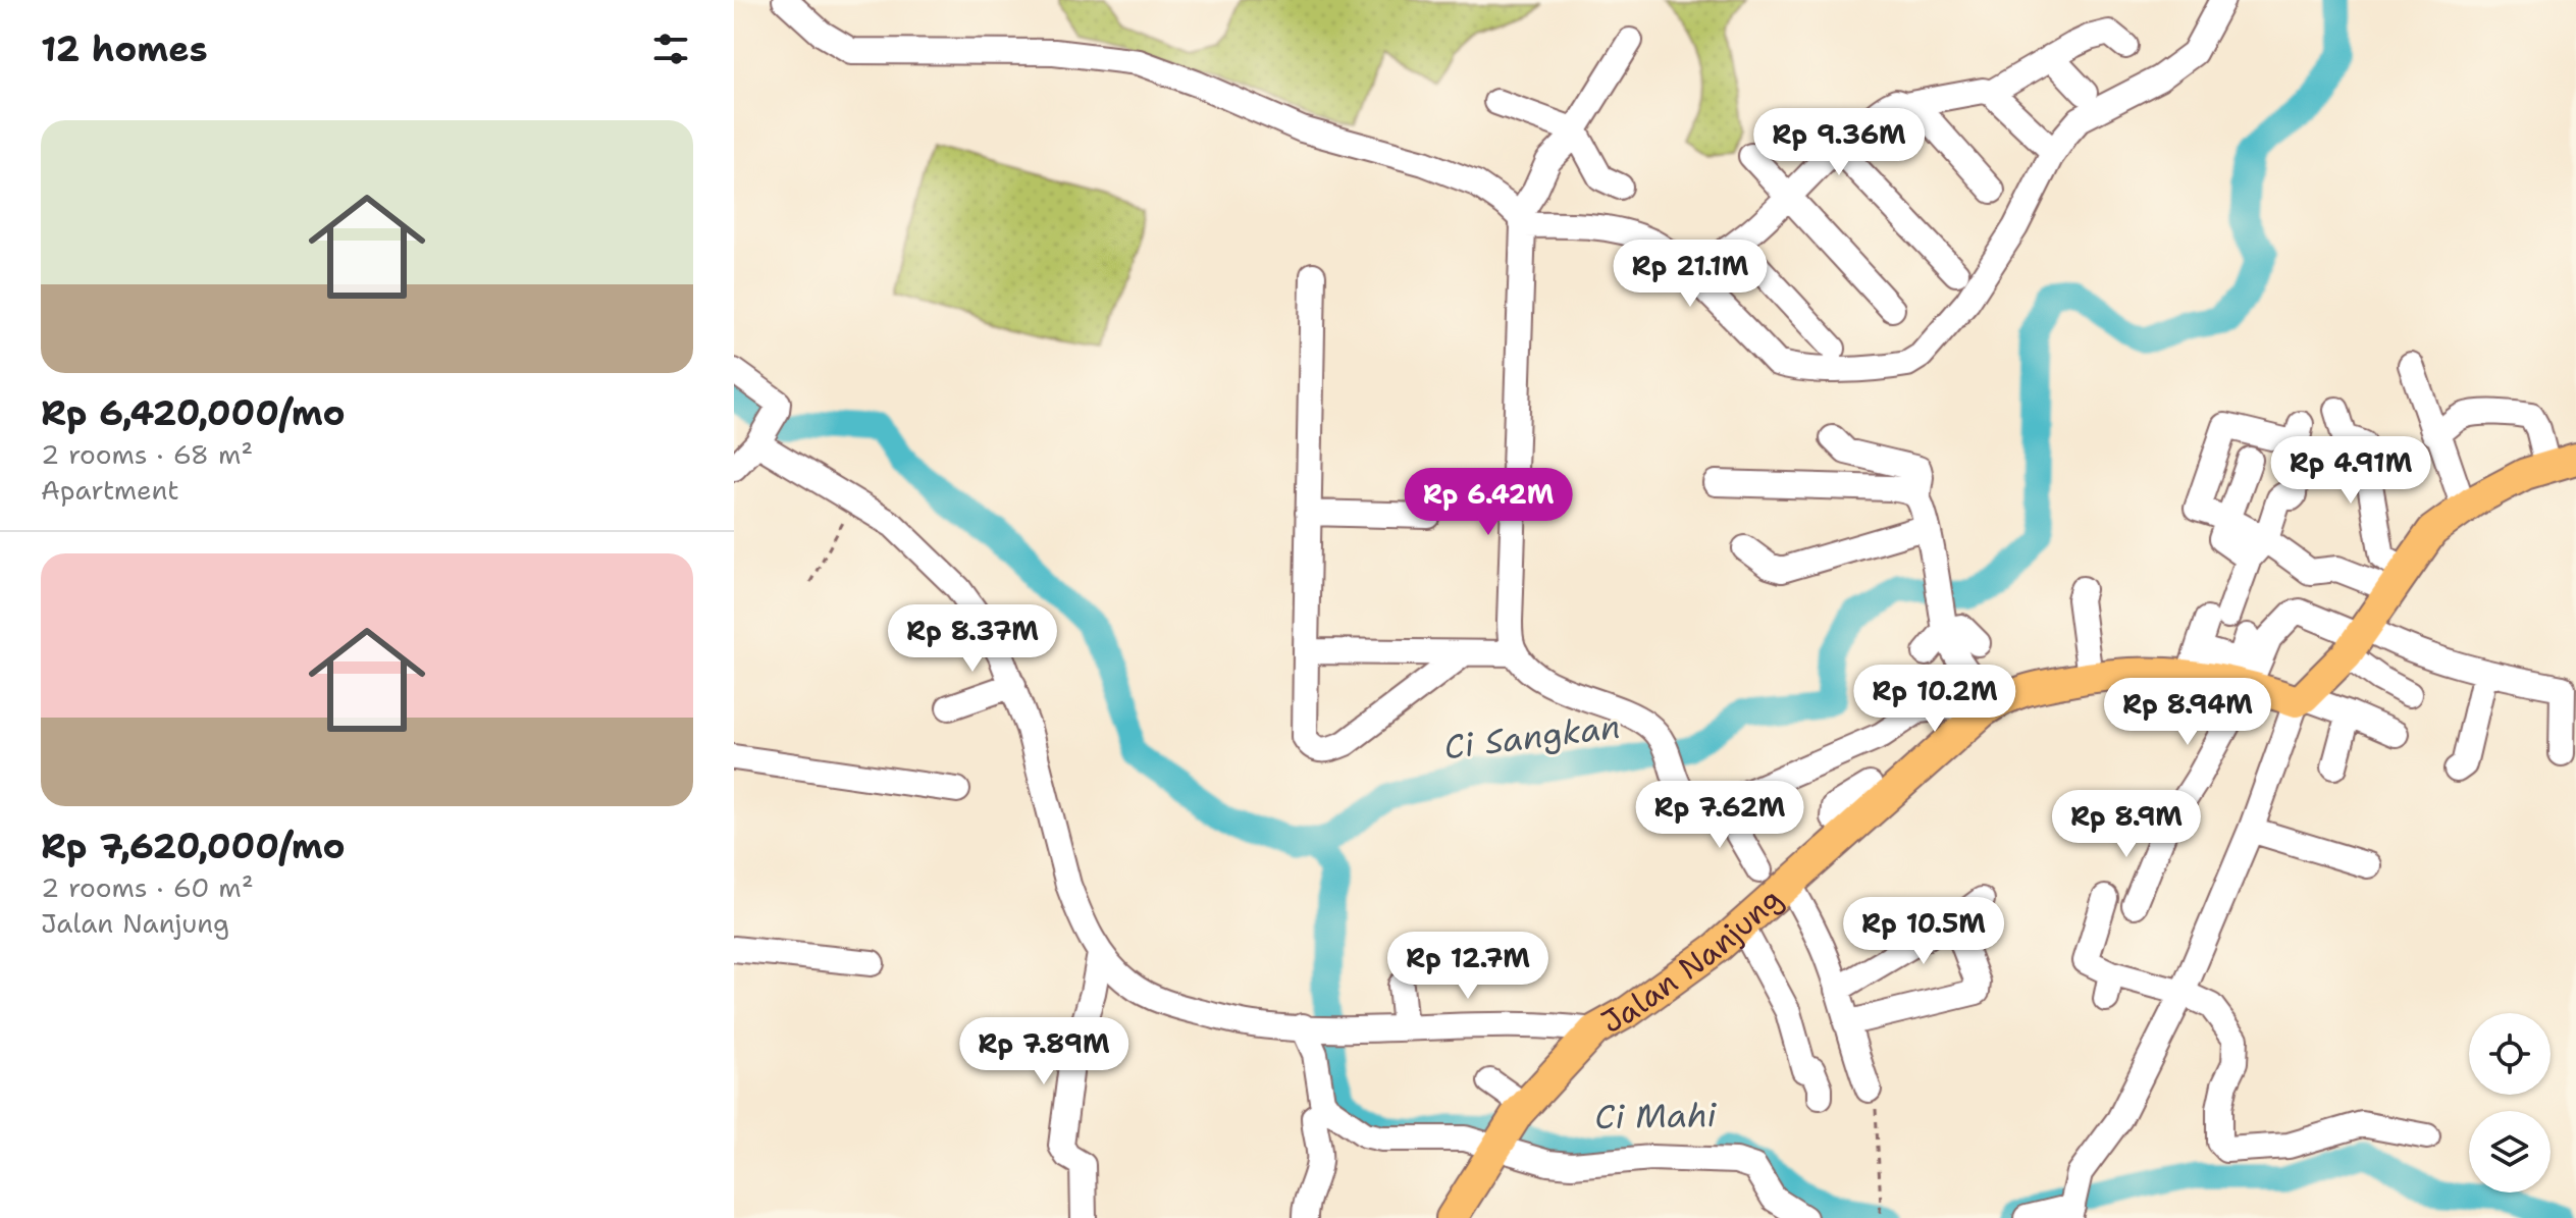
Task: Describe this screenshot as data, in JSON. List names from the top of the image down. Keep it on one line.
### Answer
{"streets":{"main road":["Jalan Nanjung"]},"water":["Ci Sangkan","Ci Mahi"],"page":{"heading":"12 homes","list":[{"name":"Rp 6,420,000/mo","note":"2 rooms · 68 m² · Apartment"},{"name":"Rp 7,620,000/mo","note":"2 rooms · 60 m² · Jalan Nanjung"}],"price":["Rp 9.36M","Rp 21.1M","Rp 4.91M","Rp 6.42M","Rp 8.37M","Rp 10.2M","Rp 8.94M","Rp 7.62M","Rp 8.9M","Rp 10.5M","Rp 12.7M","Rp 7.89M"]}}
